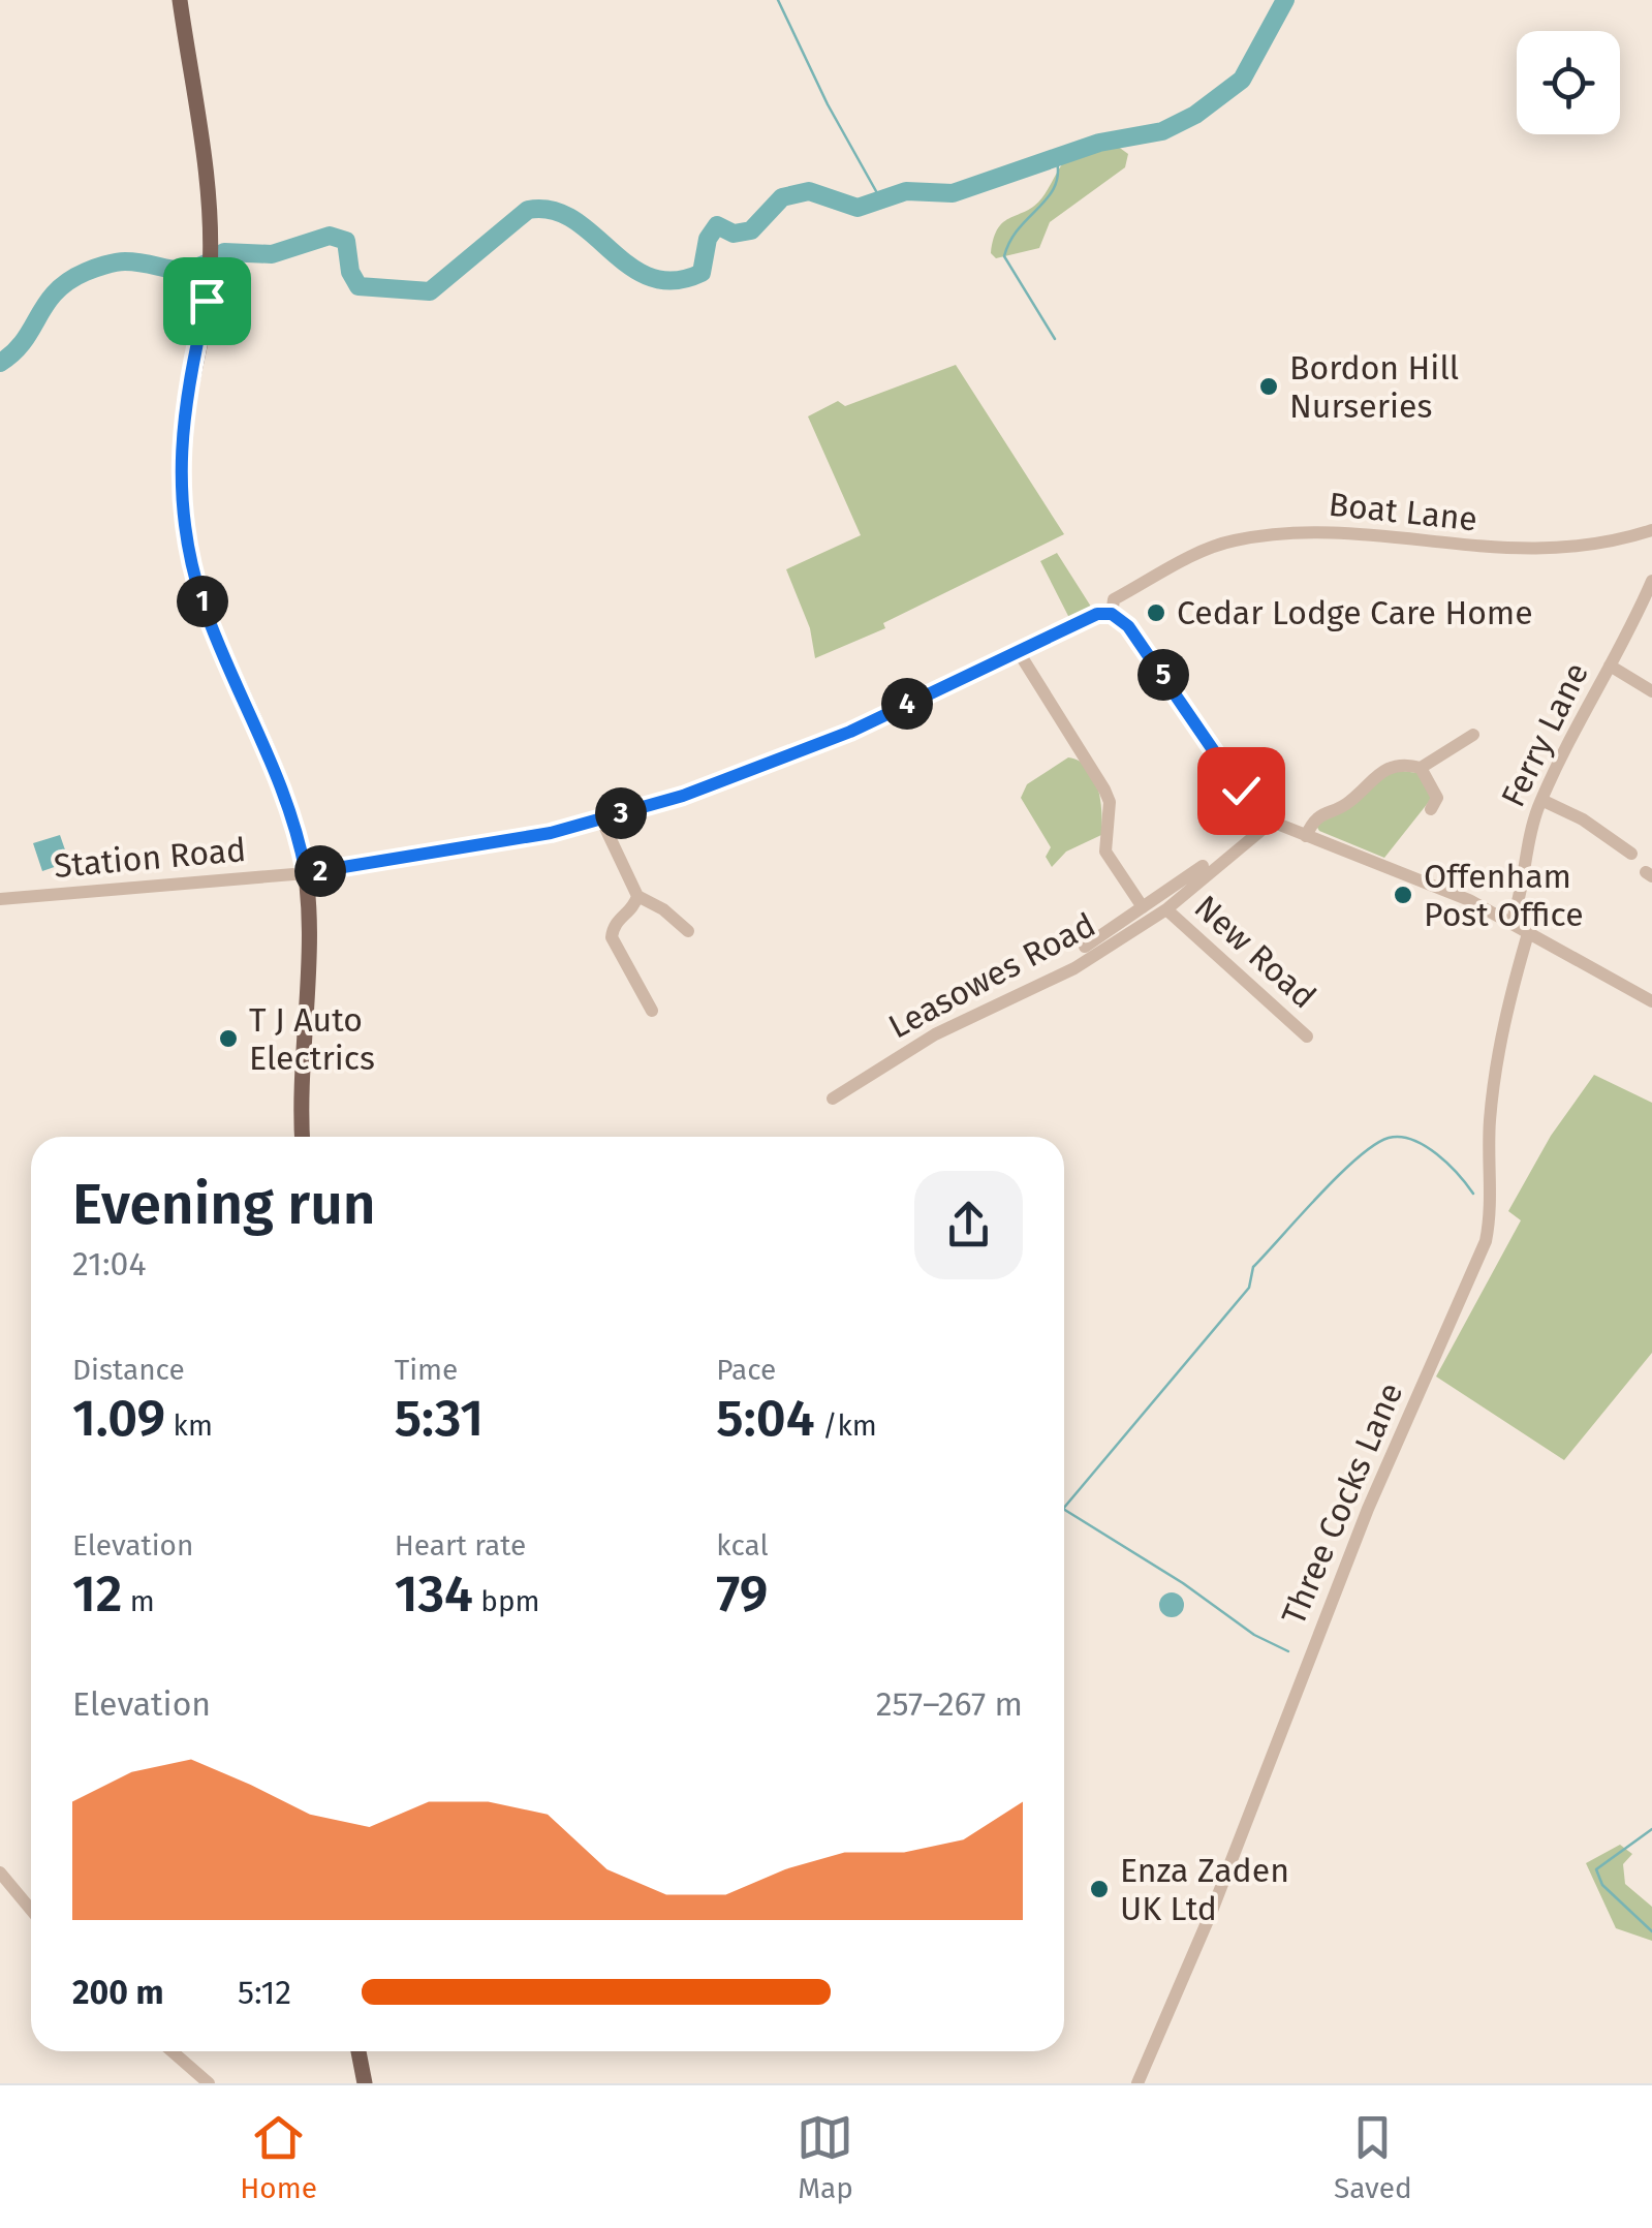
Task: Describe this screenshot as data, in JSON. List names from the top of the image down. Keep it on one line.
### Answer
{"streets":{"street":["Boat Lane","Ferry Lane","Station Road","New Road","Leasowes Road","Three Cocks Lane"]},"crossings":[["Boat Lane","Station Road"],["New Road","Leasowes Road"]],"places":["Bordon Hill Nurseries","Cedar Lodge Care Home","Offenham Post Office","T J Auto Electrics","Enza Zaden UK Ltd"],"page":{"pins":["1","5","4","3","2"],"heading":["Evening run","21:04"],"stats":[["Distance","1.09 km"],["Time","5:31"],["Pace","5:04 /km"],["Elevation","12 m"],["Heart rate","134 bpm"],["kcal","79"]],"chart":["Elevation","257–267 m"],"list":[{"name":"200 m","note":"5:12"}],"tabs":["Home","Map","Saved"]}}
